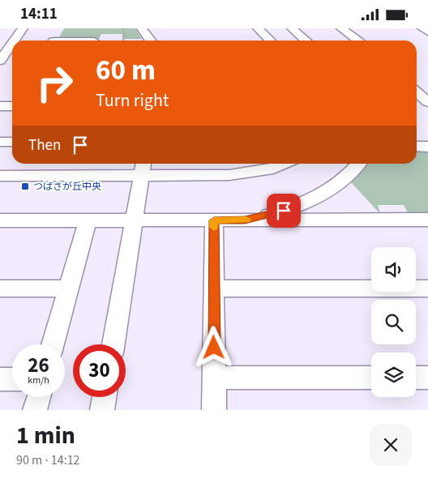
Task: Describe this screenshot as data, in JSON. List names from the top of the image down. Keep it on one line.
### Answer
{"places":{"transit":["つばさが丘中央"]},"page":{"status":"14:11","turn":["60 m","Turn right"],"then":"Then","speed":"26 km/h","limit":"30","heading":["1 min","90 m · 14:12"]}}
